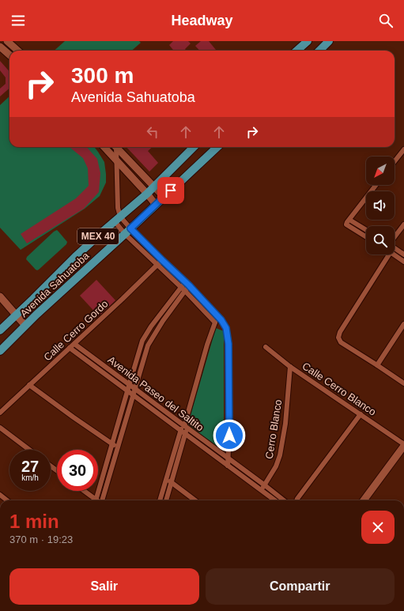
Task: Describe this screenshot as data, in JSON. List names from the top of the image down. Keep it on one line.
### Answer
{"streets":{"main road":["MEX 40","Avenida Sahuatoba"],"street":["Calle Cerro Gordo","Calle Cerro Blanco","Avenida Paseo del Saltito","Cerro Blanco"]},"crossings":[["Calle Cerro Gordo","Avenida Paseo del Saltito"],["Calle Cerro Blanco","Cerro Blanco"],["Avenida Paseo del Saltito","Cerro Blanco"]],"north":"bottom left","page":{"header":"Headway","turn":["300 m","Avenida Sahuatoba"],"speed":"27 km/h","limit":"30","heading":["1 min","370 m · 19:23"],"buttons":["Salir","Compartir"]}}
